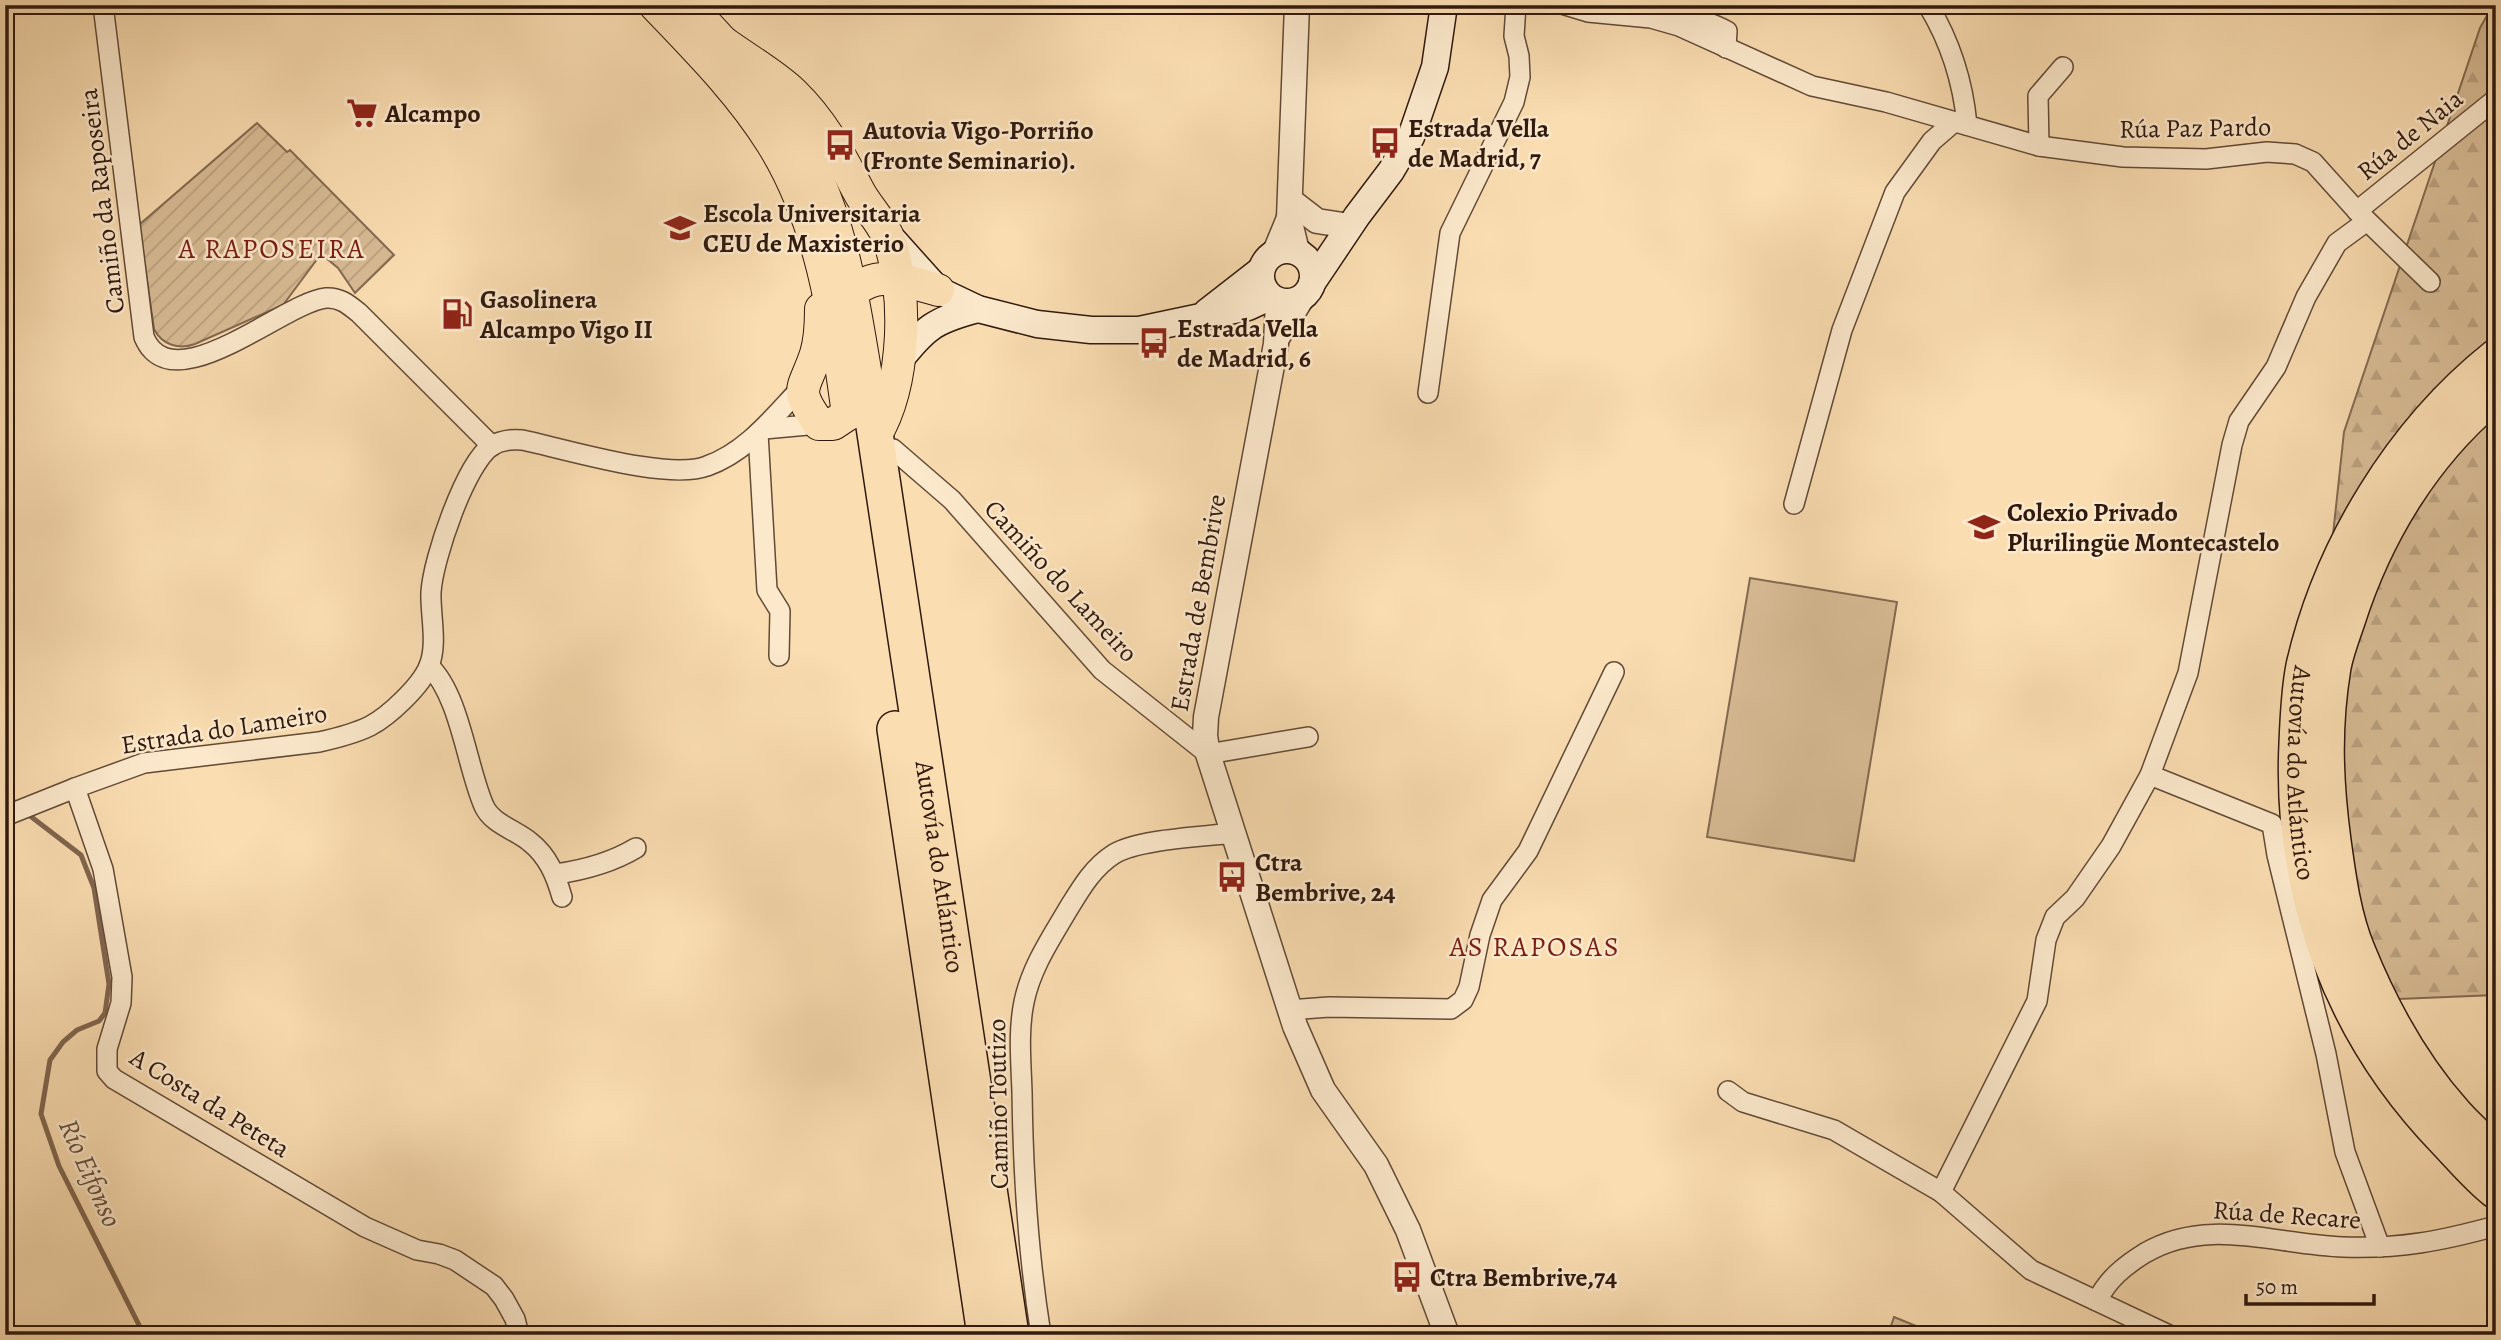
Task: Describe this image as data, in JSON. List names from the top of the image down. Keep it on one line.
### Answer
{"streets":{"highway":["Autovía do Atlántico"],"street":["Rúa Paz Pardo","Rúa de Naia","Camiño da Raposeira","Camiño do Lameiro","Estrada de Bembrive","Estrada do Lameiro","A Costa da Peteta","Camiño Toutizo","Rúa de Recare"]},"crossings":[["Rúa Paz Pardo","Rúa de Naia"],["Camiño do Lameiro","Estrada de Bembrive"],["Camiño do Lameiro","Autovía do Atlántico"],["Estrada de Bembrive","Camiño Toutizo"],["Estrada do Lameiro","A Costa da Peteta"]],"districts":["A RAPOSEIRA","AS RAPOSAS"],"water":["Río Eifonso"],"places":{"supermarket":["Alcampo"],"bus stop":["Estrada Vella de Madrid, 7","Autovia Vigo-Porriño (Fronte Seminario).","Estrada Vella de Madrid, 6","Ctra Bembrive, 24","Ctra Bembrive,74"],"school or university":["Escola Universitaria CEU de Maxisterio","Colexio Privado Plurilingüe Montecastelo"],"fuel station":["Gasolinera Alcampo Vigo II"]},"scale_bar":"50 m"}
